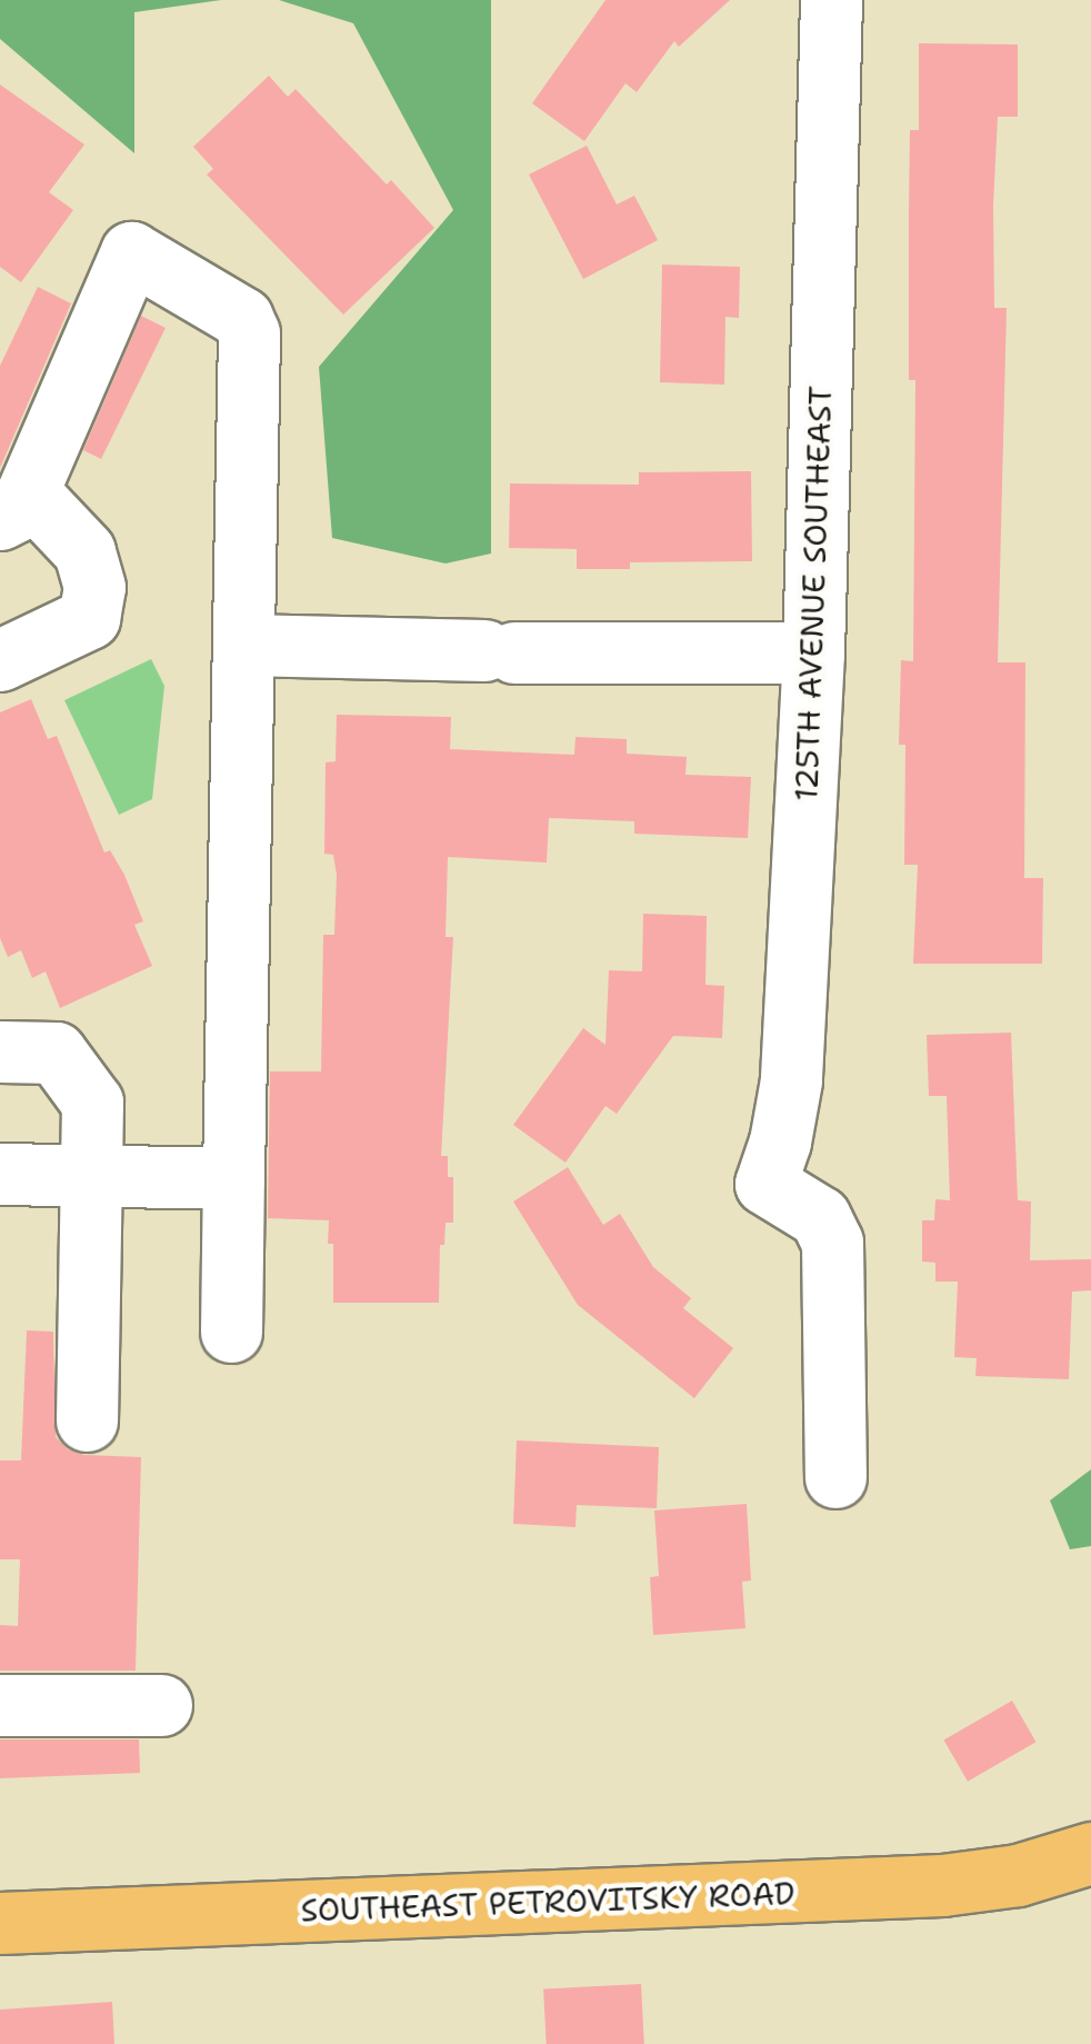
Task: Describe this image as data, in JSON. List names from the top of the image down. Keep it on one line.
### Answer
{"streets":{"main road":["SOUTHEAST PETROVITSKY ROAD"],"street":["125TH AVENUE SOUTHEAST"]}}
